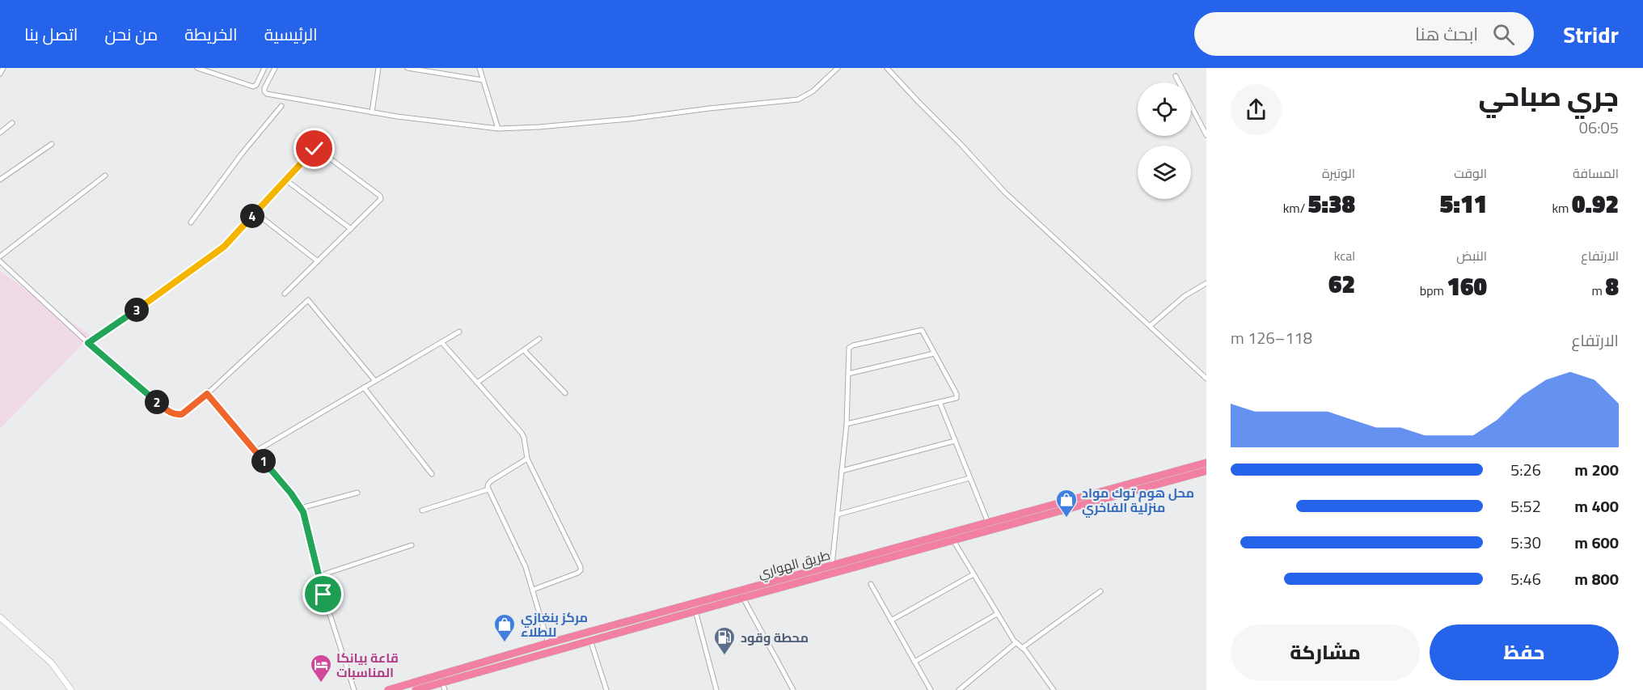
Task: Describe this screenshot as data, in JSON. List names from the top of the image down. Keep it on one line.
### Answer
{"streets":{"highway":["طريق الهواري"]},"places":{"shop":["محل هوم توك مواد منزلية الفاخري","مركز بنغازي للطلاء"],"fuel station":["محطة وقود"],"hotel":["قاعة بيانكا المناسبات"]},"page":{"header":"Stridr","search":"ابحث هنا","nav":["الرئيسية","الخريطة","من نحن","اتصل بنا"],"heading":["جري صباحي","06:05"],"stats":[["المسافة","0.92 km"],["الوقت","5:11"],["الوتيرة","5:38 /km"],["الارتفاع","8 m"],["النبض","160 bpm"],["kcal","62"]],"pins":["4","3","2","1"],"chart":["الارتفاع","118–126 m"],"list":[{"name":"200 m","note":"5:26"},{"name":"400 m","note":"5:52"},{"name":"600 m","note":"5:30"},{"name":"800 m","note":"5:46"}],"buttons":["حفظ","مشاركة"]}}
